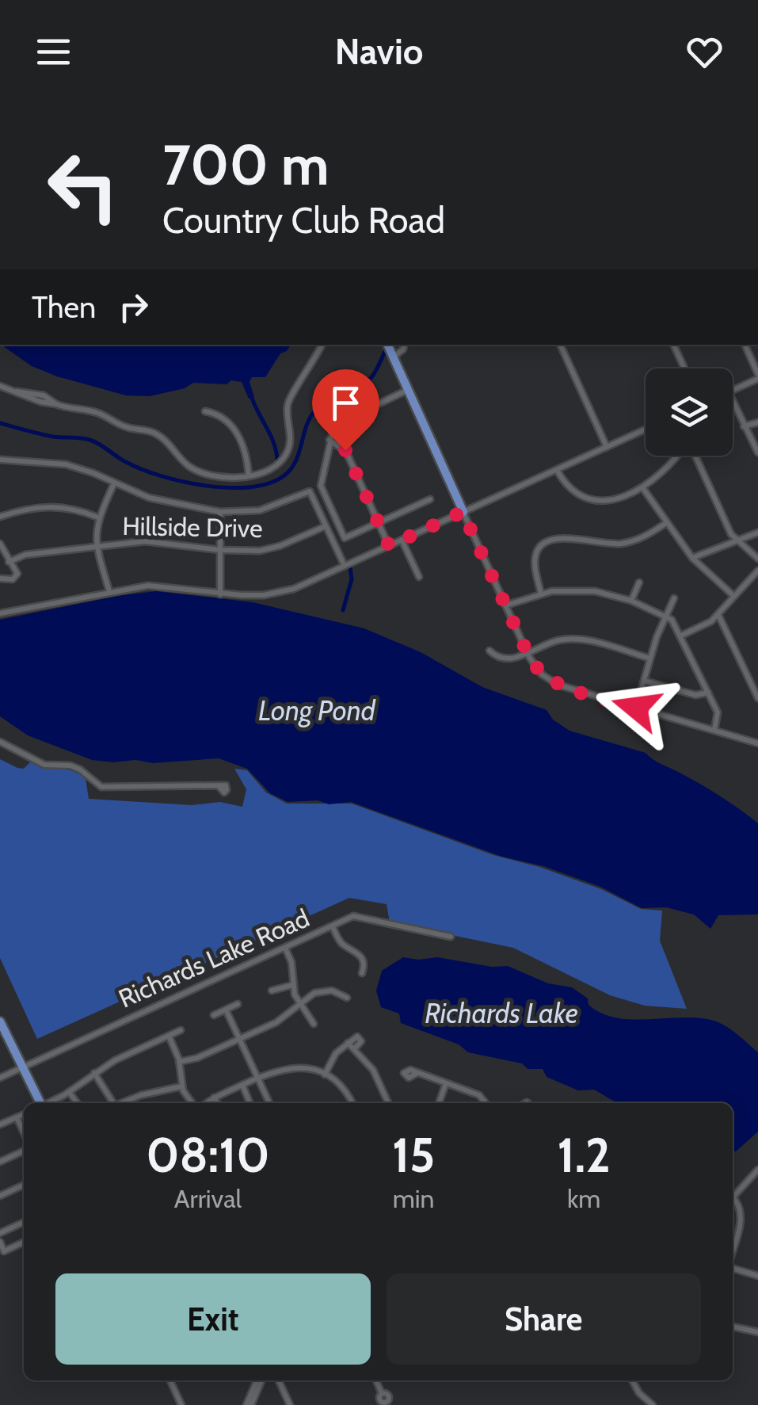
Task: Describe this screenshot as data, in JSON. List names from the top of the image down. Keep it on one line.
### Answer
{"streets":{"street":["Hillside Drive","Richards Lake Road"]},"water":["Long Pond","Richards Lake"],"page":{"header":"Navio","turn":["700 m","Country Club Road"],"then":"Then","eta":["08:10","Arrival","15","min","1.2","km"],"buttons":["Exit","Share"]}}
